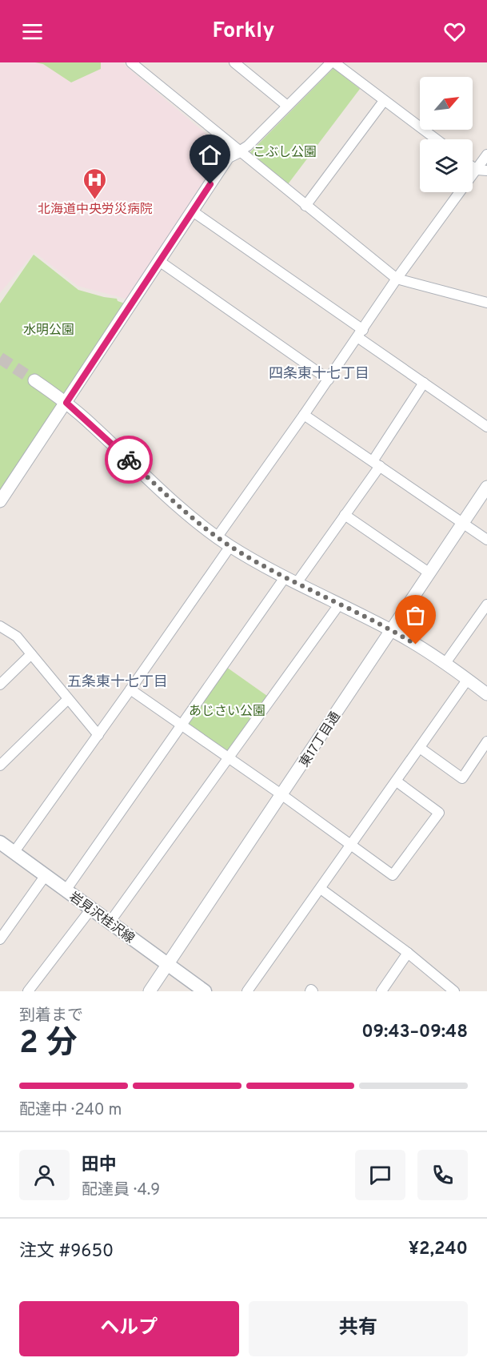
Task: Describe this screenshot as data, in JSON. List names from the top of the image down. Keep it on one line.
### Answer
{"streets":{"main road":["岩見沢桂沢線"],"street":["東17丁目通"]},"crossings":[["東17丁目通","岩見沢桂沢線"]],"districts":["四条東十七丁目","五条東十七丁目"],"parks":["こぶし公園","水明公園","あじさい公園"],"places":{"hospital":["北海道中央労災病院"]},"north":"top right","page":{"header":"Forkly","heading":["2 分","到着まで","09:43–09:48"],"panel":["田中","配達員 · 4.9","注文 #9650","¥2,240"],"bar":"配達中 · 240 m","buttons":["ヘルプ","共有"]}}
